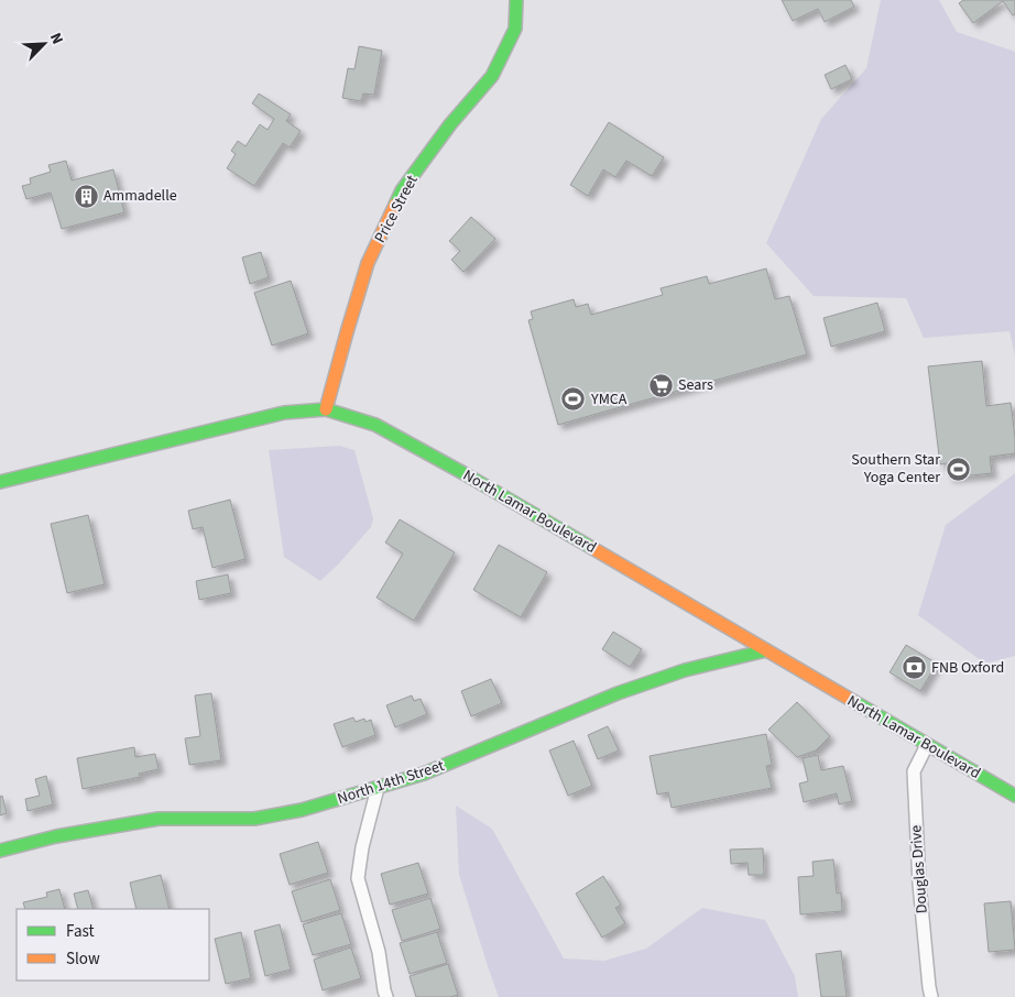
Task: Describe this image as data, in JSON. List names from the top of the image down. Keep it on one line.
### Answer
{"streets":{"street":["Price Street","North Lamar Boulevard","North 14th Street","Douglas Drive"]},"crossings":[["Price Street","North Lamar Boulevard"],["North Lamar Boulevard","North 14th Street"],["North Lamar Boulevard","Douglas Drive"]],"places":{"building":["Ammadelle"],"supermarket":["Sears"],"sports":["YMCA","Southern Star Yoga Center"],"bank":["FNB Oxford"]},"legend":["Fast","Slow"],"north":"top right"}
